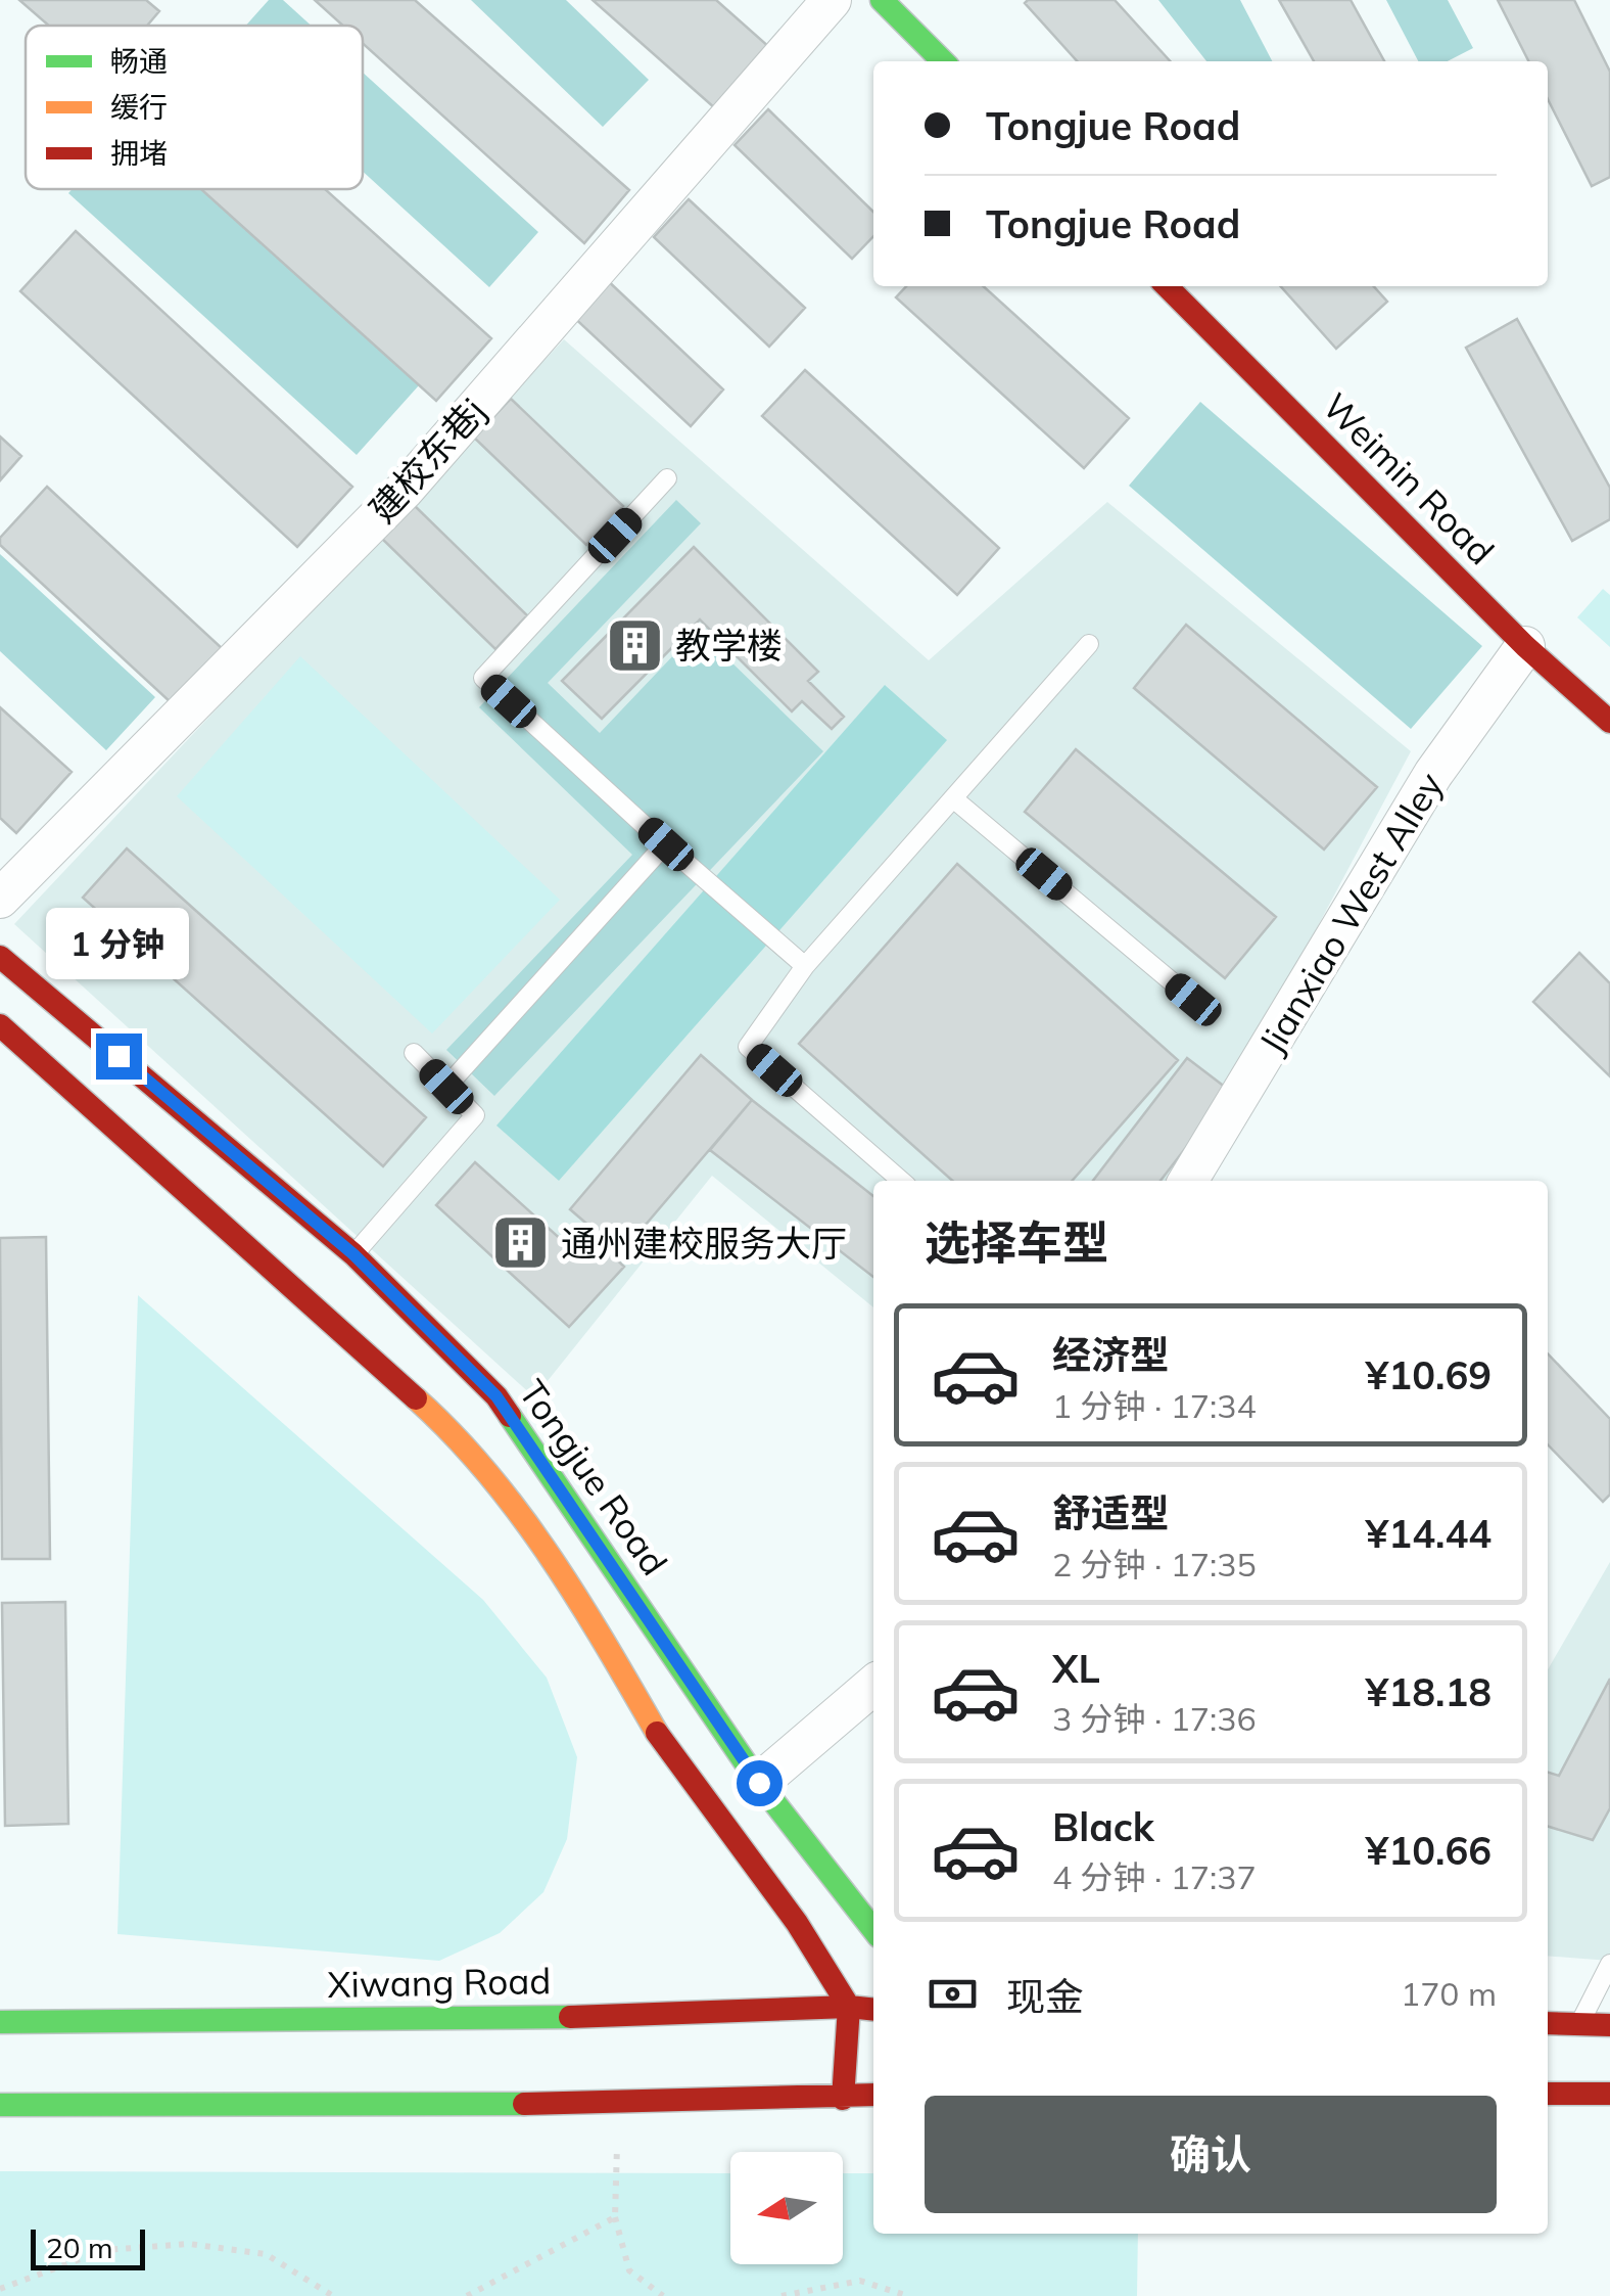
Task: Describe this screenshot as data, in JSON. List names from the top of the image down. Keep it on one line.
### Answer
{"streets":{"main road":["Weimin Road","Tongjue Road","Xiwang Road"],"street":["建校东巷j","Jianxiao West Alley"]},"crossings":[["Weimin Road","Jianxiao West Alley"]],"places":{"building":["教学楼","通州建校服务大厅"]},"legend":["畅通","缓行","拥堵"],"scale_bar":"20 m","north":"left","page":{"banner":["Tongjue Road","Tongjue Road"],"bubble":"1 分钟","heading":"选择车型","list":[{"name":"经济型","note":"1 分钟 · 17:34","value":"¥10.69"},{"name":"舒适型","note":"2 分钟 · 17:35","value":"¥14.44"},{"name":"XL","note":"3 分钟 · 17:36","value":"¥18.18"},{"name":"Black","note":"4 分钟 · 17:37","value":"¥10.66"}],"pay":["现金","170 m"],"buttons":"确认","scale":"20 m"}}
